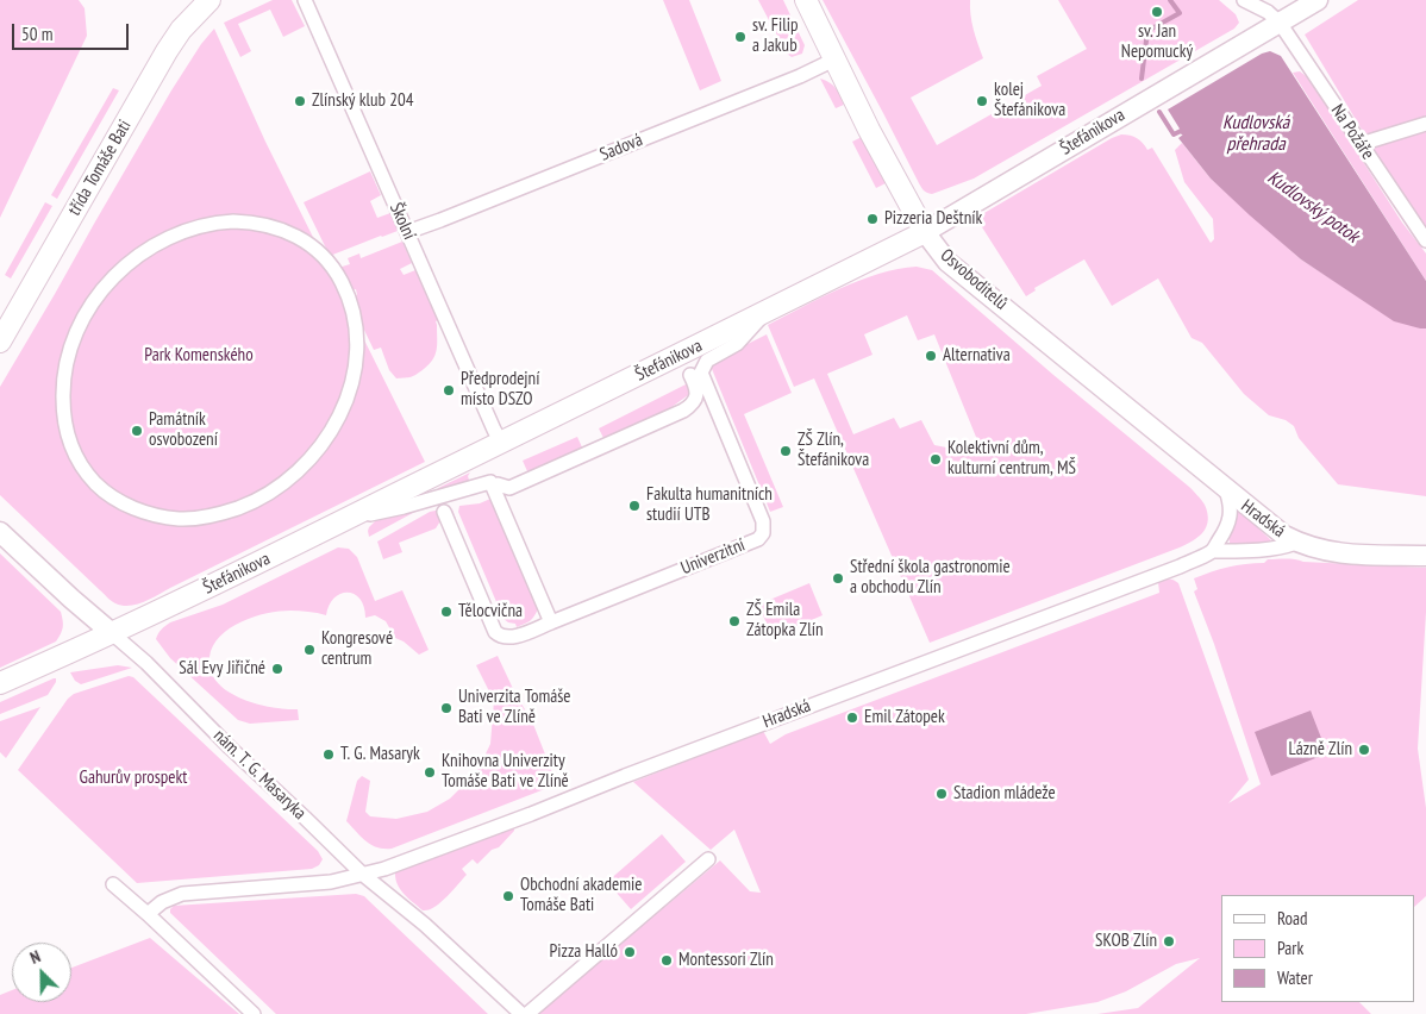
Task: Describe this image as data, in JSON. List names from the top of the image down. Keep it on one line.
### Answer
{"streets":{"main road":["Štefánikova","třída Tomáše Bati","Osvoboditelů"],"street":["Na Požáře","Sadová","Školní","Hradská","Univerzitní","nám. T. G. Masaryka"]},"crossings":[["Štefánikova","Na Požáře"],["Štefánikova","Školní"],["Štefánikova","Osvoboditelů"],["Štefánikova","Univerzitní"],["Štefánikova","nám. T. G. Masaryka"],["Sadová","Školní"],["Sadová","Osvoboditelů"],["Osvoboditelů","Hradská"],["Hradská","nám. T. G. Masaryka"]],"water":["Kudlovská přehrada","Kudlovský potok"],"parks":["Park Komenského","Gahurův prospekt"],"places":["sv. Jan Nepomucký","sv. Filip a Jakub","Zlínský klub 204","kolej Štefánikova","Pizzeria Deštník","Alternativa","Předprodejní místo DSZO","Památník osvobození","ZŠ Zlín, Štefánikova","Kolektivní dům, kulturní centrum, MŠ","Fakulta humanitních studií UTB","Střední škola gastronomie a obchodu Zlín","Tělocvična","ZŠ Emila Zátopka Zlín","Kongresové centrum","Sál Evy Jiřičné","Univerzita Tomáše Bati ve Zlíně","Emil Zátopek","Lázně Zlín","T. G. Masaryk","Knihovna Univerzity Tomáše Bati ve Zlíně","Stadion mládeže","Obchodní akademie Tomáše Bati","SKOB Zlín","Pizza Halló","Montessori Zlín"],"legend":["Road","Park","Water"],"scale_bar":"50 m","north":"top left"}
